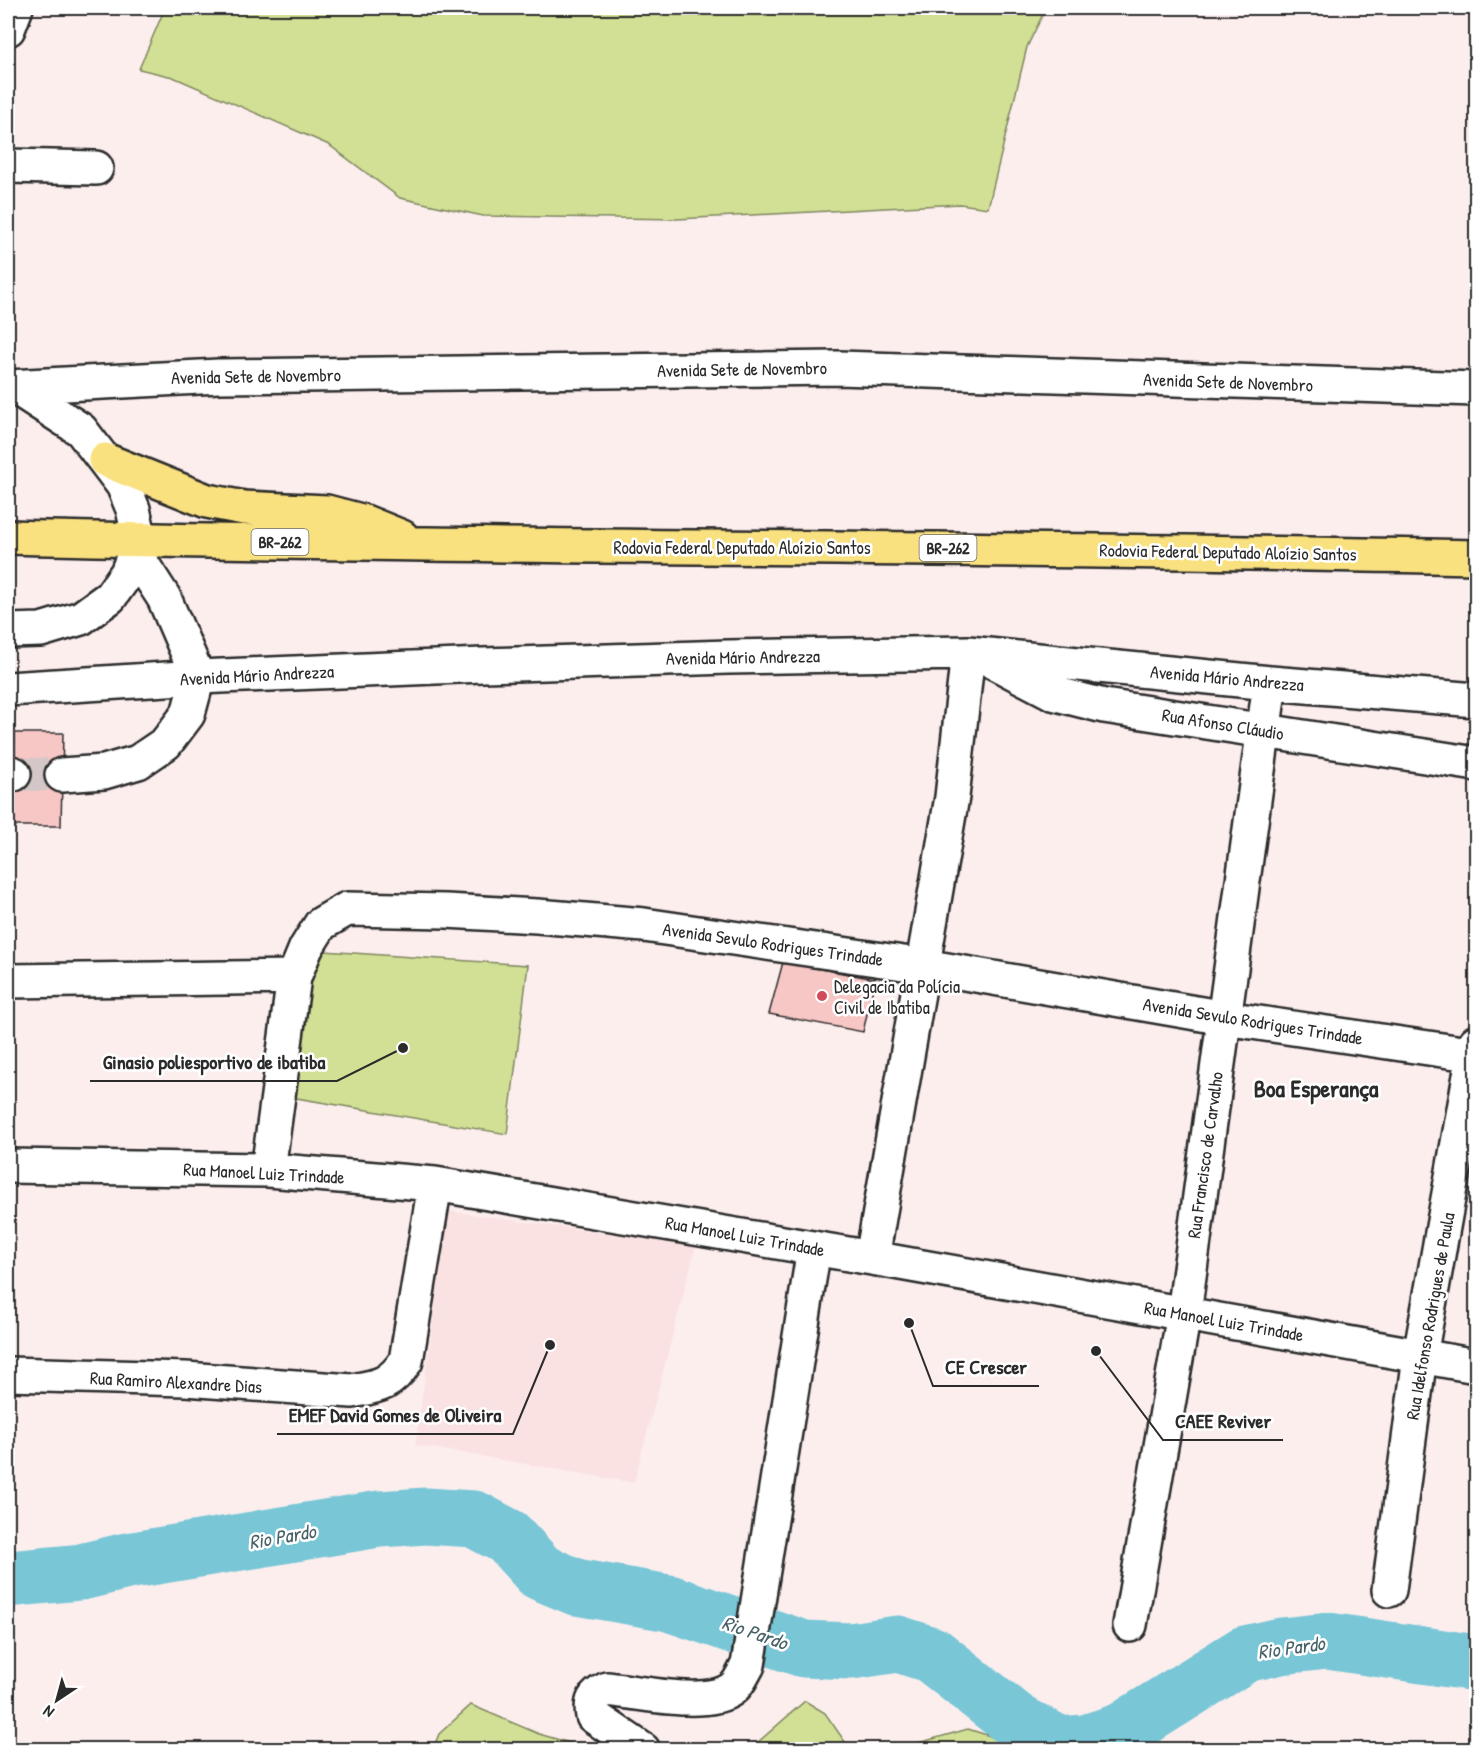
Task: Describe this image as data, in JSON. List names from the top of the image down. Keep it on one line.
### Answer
{"streets":{"highway":["BR-262","Rodovia Federal Deputado Aloízio Santos"],"street":["Avenida Sete de Novembro","Avenida Mário Andrezza","Rua Afonso Cláudio","Avenida Sevulo Rodrigues Trindade","Rua Francisco de Carvalho","Rua Manoel Luiz Trindade","Rua Idelfonso Rodrigues de Paula","Rua Ramiro Alexandre Dias"]},"crossings":[["Avenida Mário Andrezza","Rua Afonso Cláudio"],["Avenida Mário Andrezza","Rua Francisco de Carvalho"],["Rua Afonso Cláudio","Rua Francisco de Carvalho"],["Avenida Sevulo Rodrigues Trindade","Rua Francisco de Carvalho"],["Avenida Sevulo Rodrigues Trindade","Rua Manoel Luiz Trindade"],["Avenida Sevulo Rodrigues Trindade","Rua Idelfonso Rodrigues de Paula"],["Rua Francisco de Carvalho","Rua Manoel Luiz Trindade"],["Rua Manoel Luiz Trindade","Rua Idelfonso Rodrigues de Paula"],["Rua Manoel Luiz Trindade","Rua Ramiro Alexandre Dias"]],"districts":["Boa Esperança"],"water":["Rio Pardo"],"places":["Delegacia da Polícia Civil de Ibatiba","Ginasio poliesportivo de ibatiba","CE Crescer","EMEF David Gomes de Oliveira","CAEE Reviver"],"north":"bottom left"}
